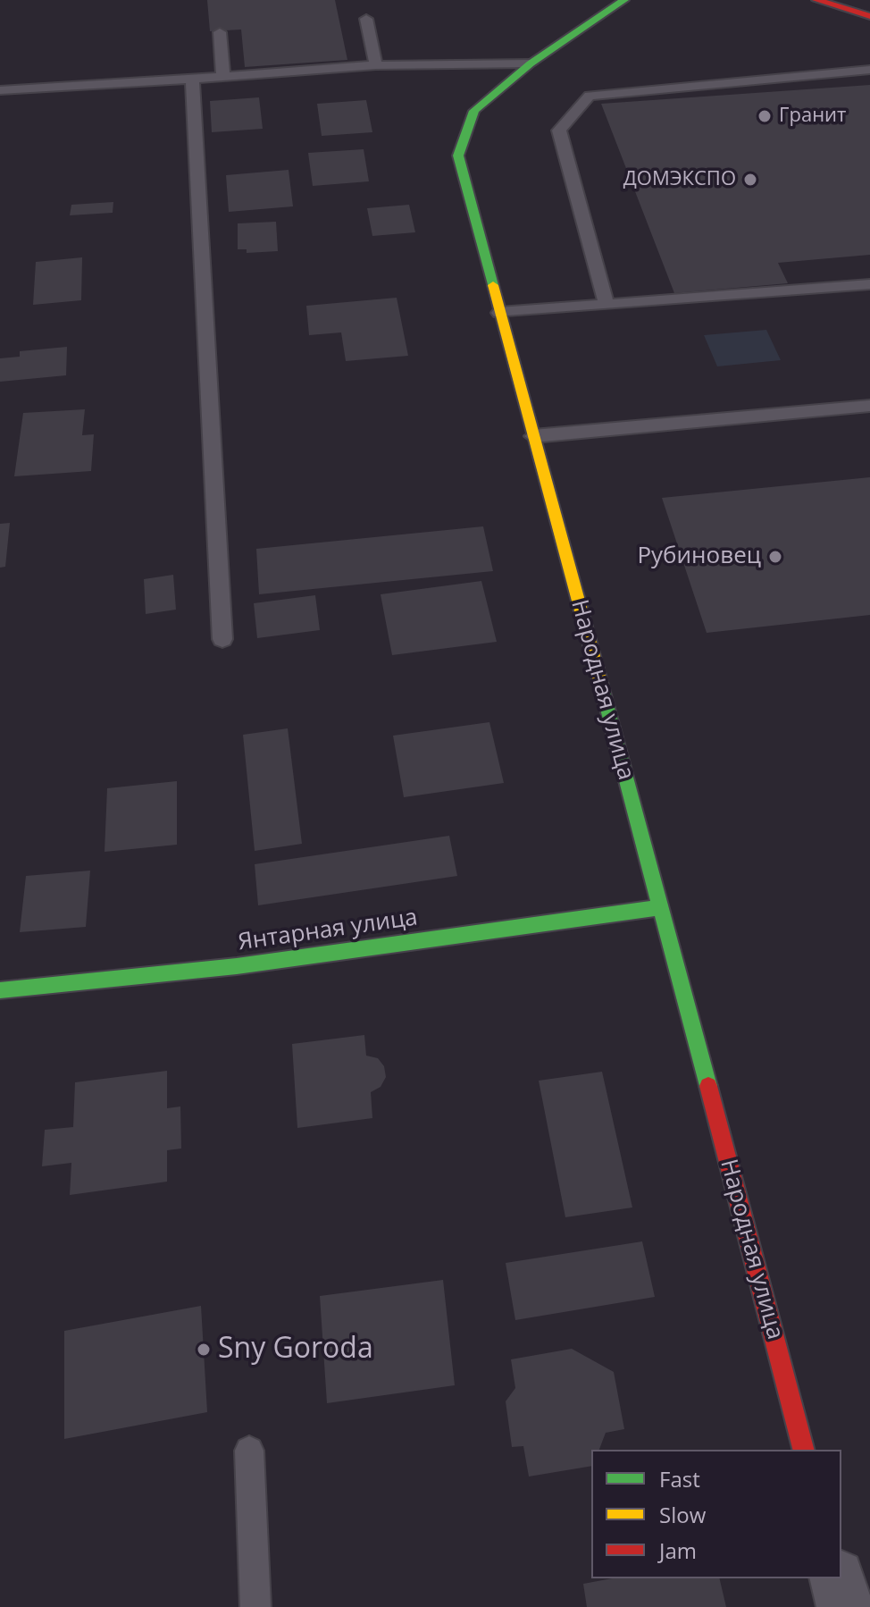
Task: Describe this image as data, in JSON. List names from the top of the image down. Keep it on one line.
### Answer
{"streets":{"street":["Народная улица","Янтарная улица"]},"crossings":[["Народная улица","Янтарная улица"]],"places":["Гранит","ДОМЭКСПО","Рубиновец","Sny Goroda"],"legend":["Fast","Slow","Jam"]}
